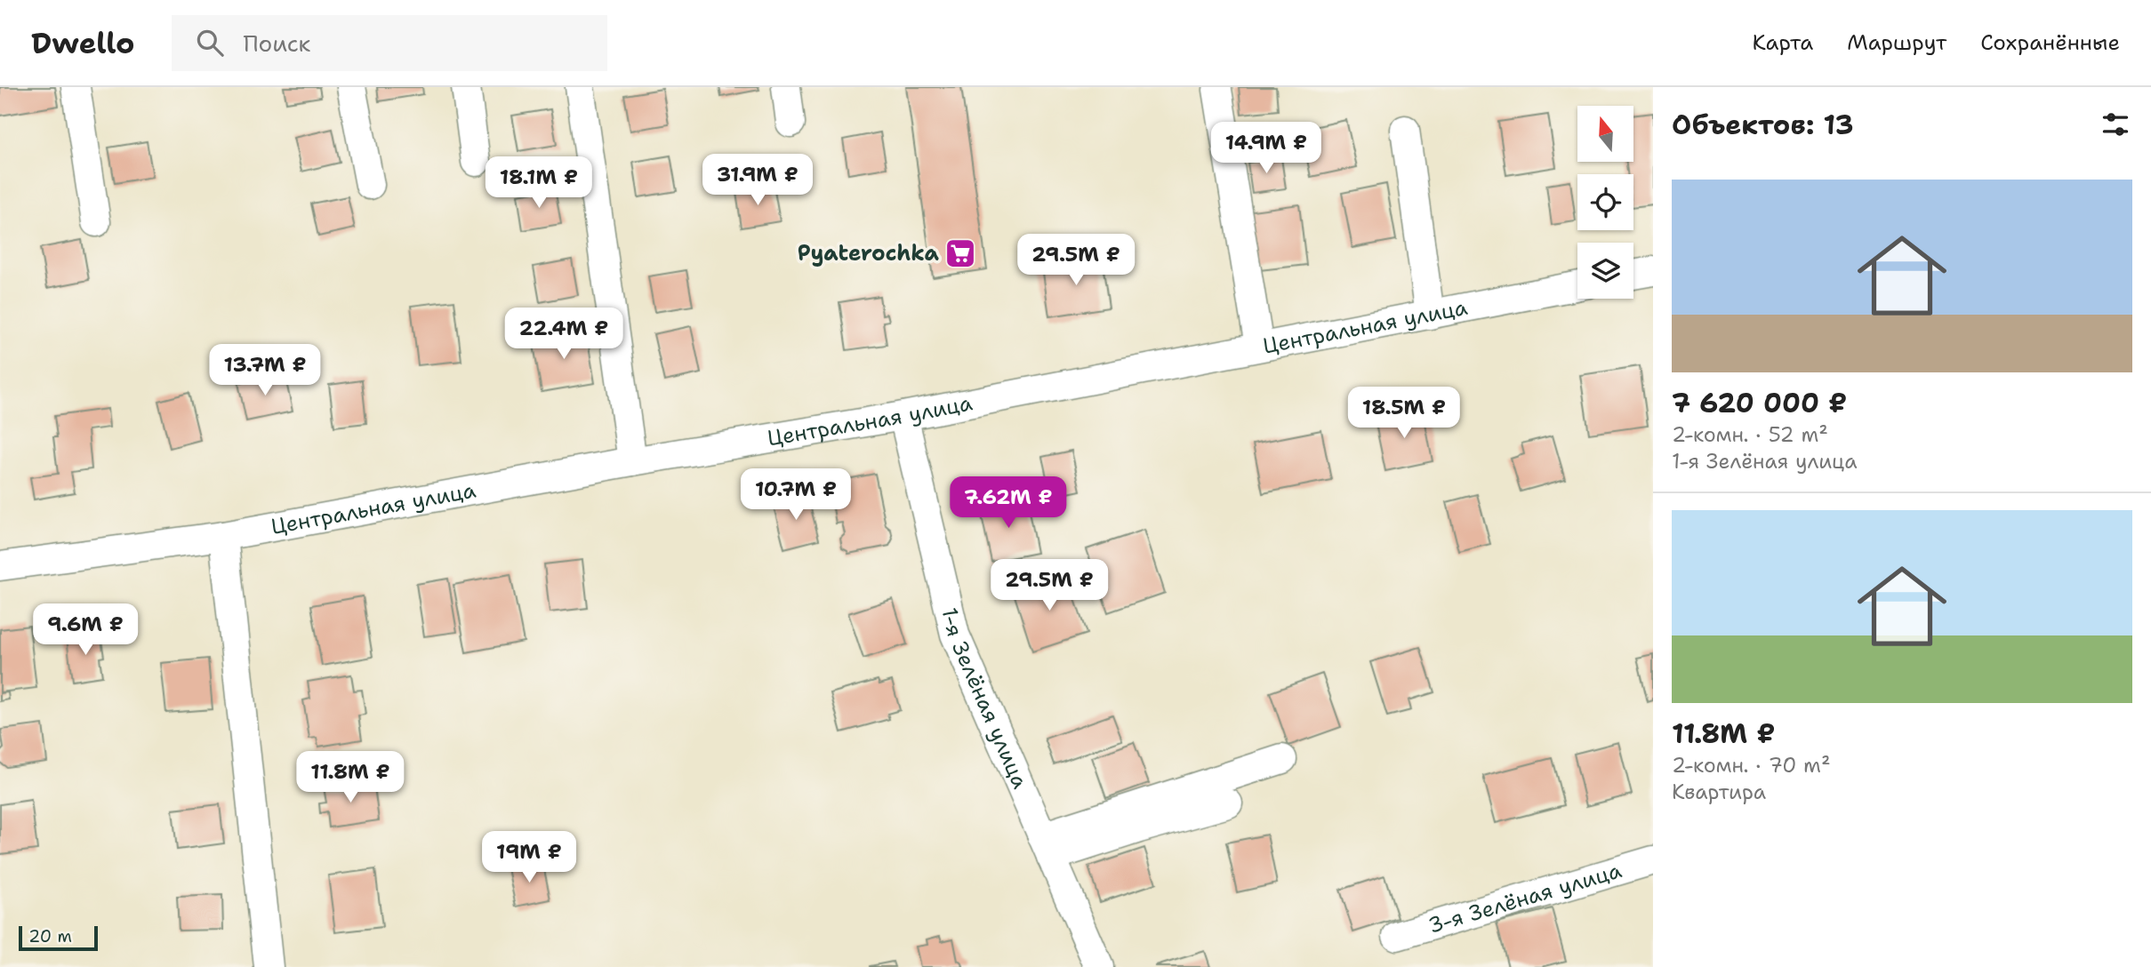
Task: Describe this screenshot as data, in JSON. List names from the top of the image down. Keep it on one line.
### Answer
{"streets":{"street":["Центральная улица","1-я Зелёная улица","3-я Зелёная улица"]},"crossings":[["Центральная улица","1-я Зелёная улица"]],"places":{"supermarket":["Pyaterochka"]},"scale_bar":"20 m","north":"top","page":{"header":"Dwello","search":"Поиск","nav":["Карта","Маршрут","Сохранённые"],"heading":"Объектов: 13","price":["14.9M ₽","31.9M ₽","18.1M ₽","29.5M ₽","22.4M ₽","13.7M ₽","18.5M ₽","10.7M ₽","7.62M ₽","29.5M ₽","9.6M ₽","11.8M ₽","19M ₽"],"list":[{"name":"7 620 000 ₽","note":"2-комн. · 52 m² · 1-я Зелёная улица"},{"name":"11.8M ₽","note":"2-комн. · 70 m² · Квартира"}],"scale":"20 m"}}
